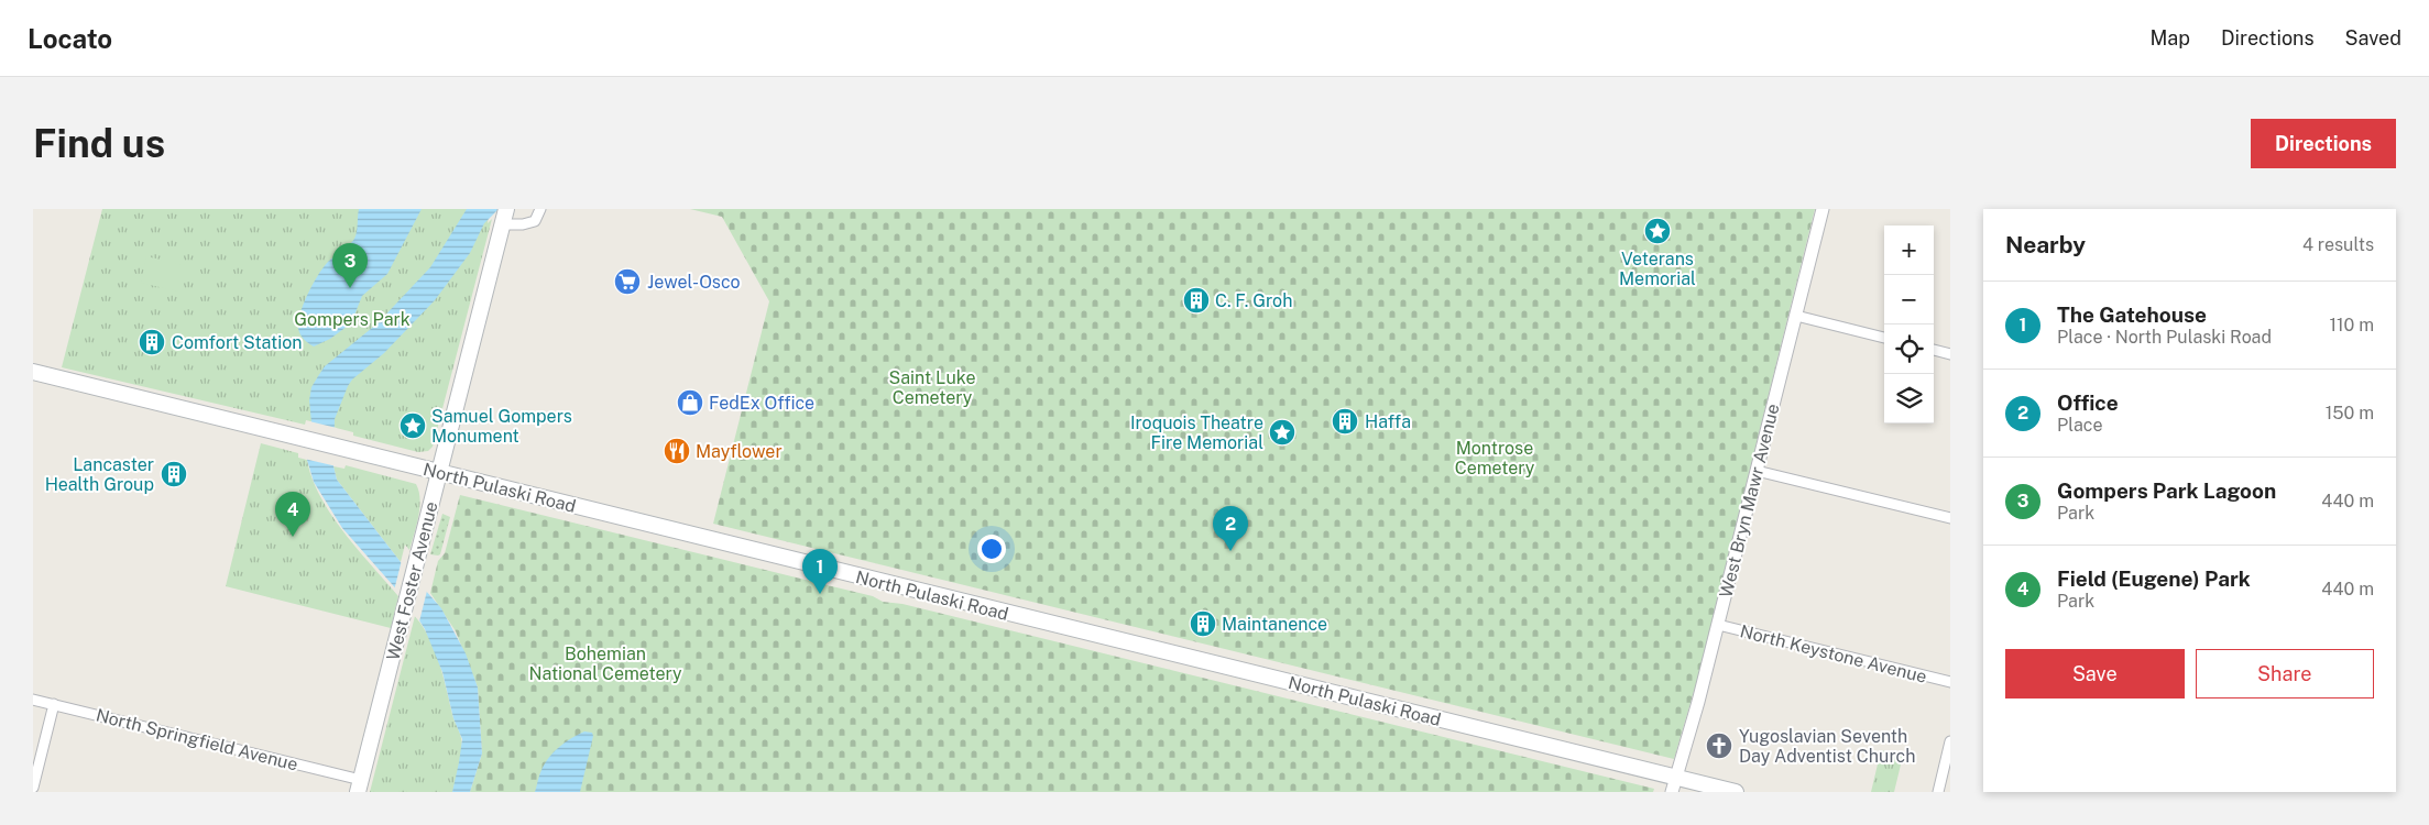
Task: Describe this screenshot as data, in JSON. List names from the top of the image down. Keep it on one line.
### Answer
{"streets":{"main road":["North Pulaski Road","West Foster Avenue"],"street":["West Bryn Mawr Avenue","North Keystone Avenue","North Springfield Avenue"]},"crossings":[["North Pulaski Road","West Bryn Mawr Avenue"],["North Pulaski Road","West Foster Avenue"],["West Bryn Mawr Avenue","North Keystone Avenue"],["West Foster Avenue","North Springfield Avenue"]],"parks":["Gompers Park","Saint Luke Cemetery","Montrose Cemetery","Bohemian National Cemetery"],"places":{"place":["Veterans Memorial","Samuel Gompers Monument","Iroquois Theatre Fire Memorial"],"supermarket":["Jewel-Osco"],"building":["C. F. Groh","Comfort Station","Haffa","Lancaster Health Group","Maintanence"],"shop":["FedEx Office"],"restaurant":["Mayflower"],"church":["Yugoslavian Seventh Day Adventist Church"]},"page":{"header":"Locato","nav":["Map","Directions","Saved"],"buttons":["Directions",["Save","Share"]],"title":"Find us","heading":["Nearby","4 results"],"map_buttons":["+","−"],"pins":["3","4","2","1"],"list":[{"mark":"1","name":"The Gatehouse","note":"Place · North Pulaski Road","value":"110 m"},{"mark":"2","name":"Office","note":"Place","value":"150 m"},{"mark":"3","name":"Gompers Park Lagoon","note":"Park","value":"440 m"},{"mark":"4","name":"Field (Eugene) Park","note":"Park","value":"440 m"}]}}
